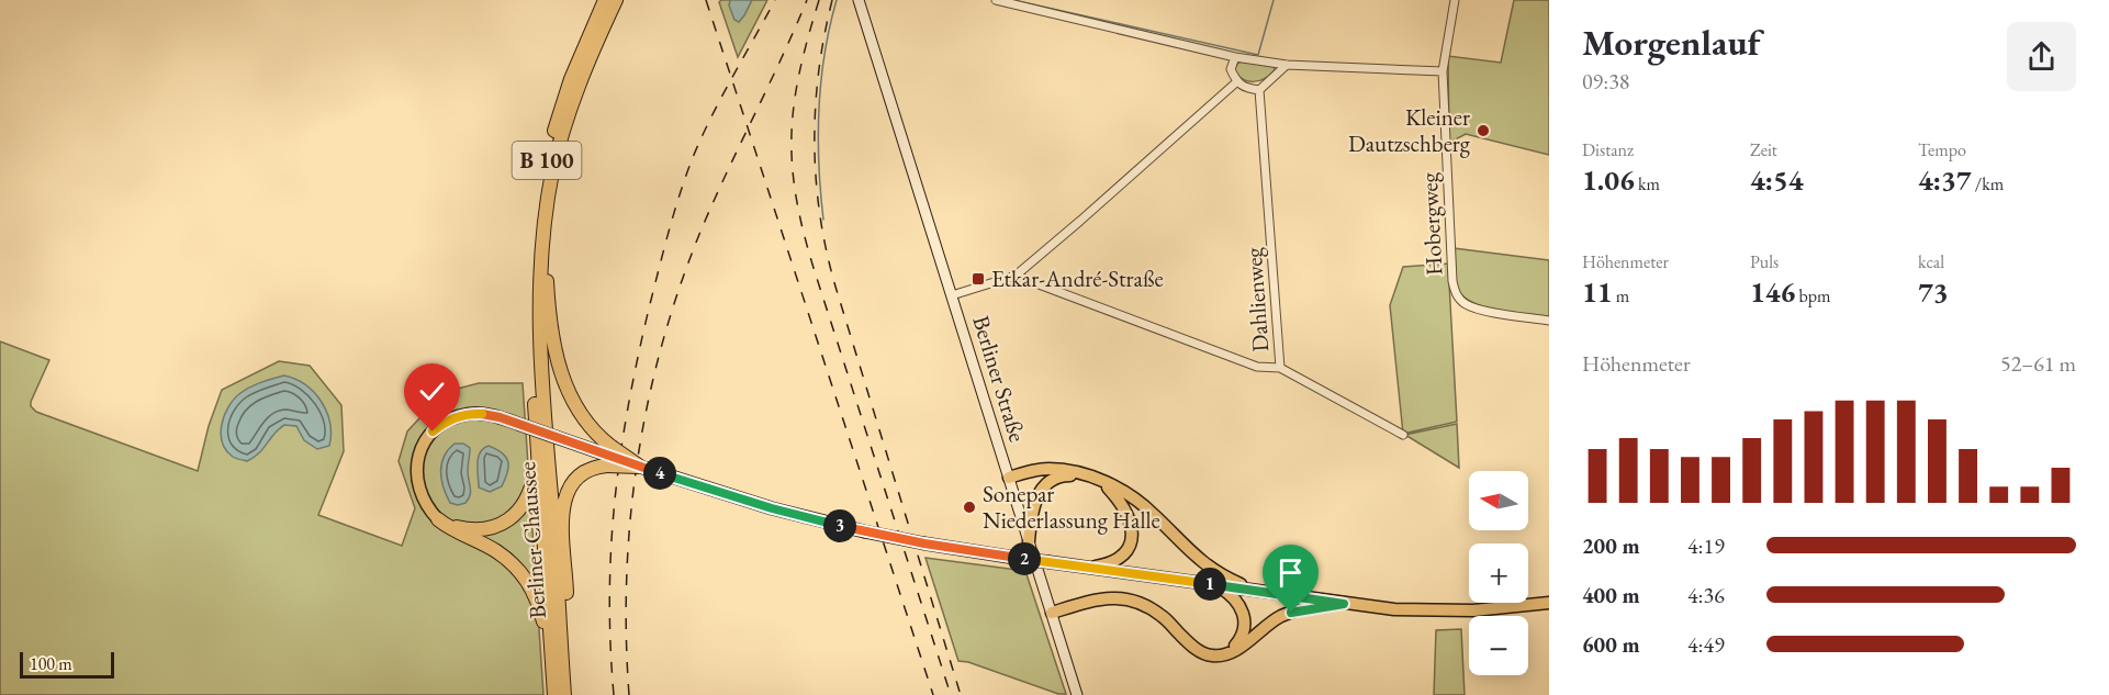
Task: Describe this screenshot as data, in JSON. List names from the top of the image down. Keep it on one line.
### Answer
{"streets":{"highway":["B 100","Berliner Chaussee"],"street":["Hobergweg","Dahlienweg","Berliner Straße"]},"places":{"other":["Kleiner Dautzschberg","Sonepar Niederlassung Halle"],"transit":["Etkar-André-Straße"]},"scale_bar":"100 m","north":"left","page":{"heading":["Morgenlauf","09:38"],"stats":[["Distanz","1.06 km"],["Zeit","4:54"],["Tempo","4:37 /km"],["Höhenmeter","11 m"],["Puls","146 bpm"],["kcal","73"]],"chart":["Höhenmeter","52–61 m"],"pins":["4","3","2","1"],"map_buttons":["+","−"],"list":[{"name":"200 m","note":"4:19"},{"name":"400 m","note":"4:36"},{"name":"600 m","note":"4:49"}],"scale":"100 m"}}
